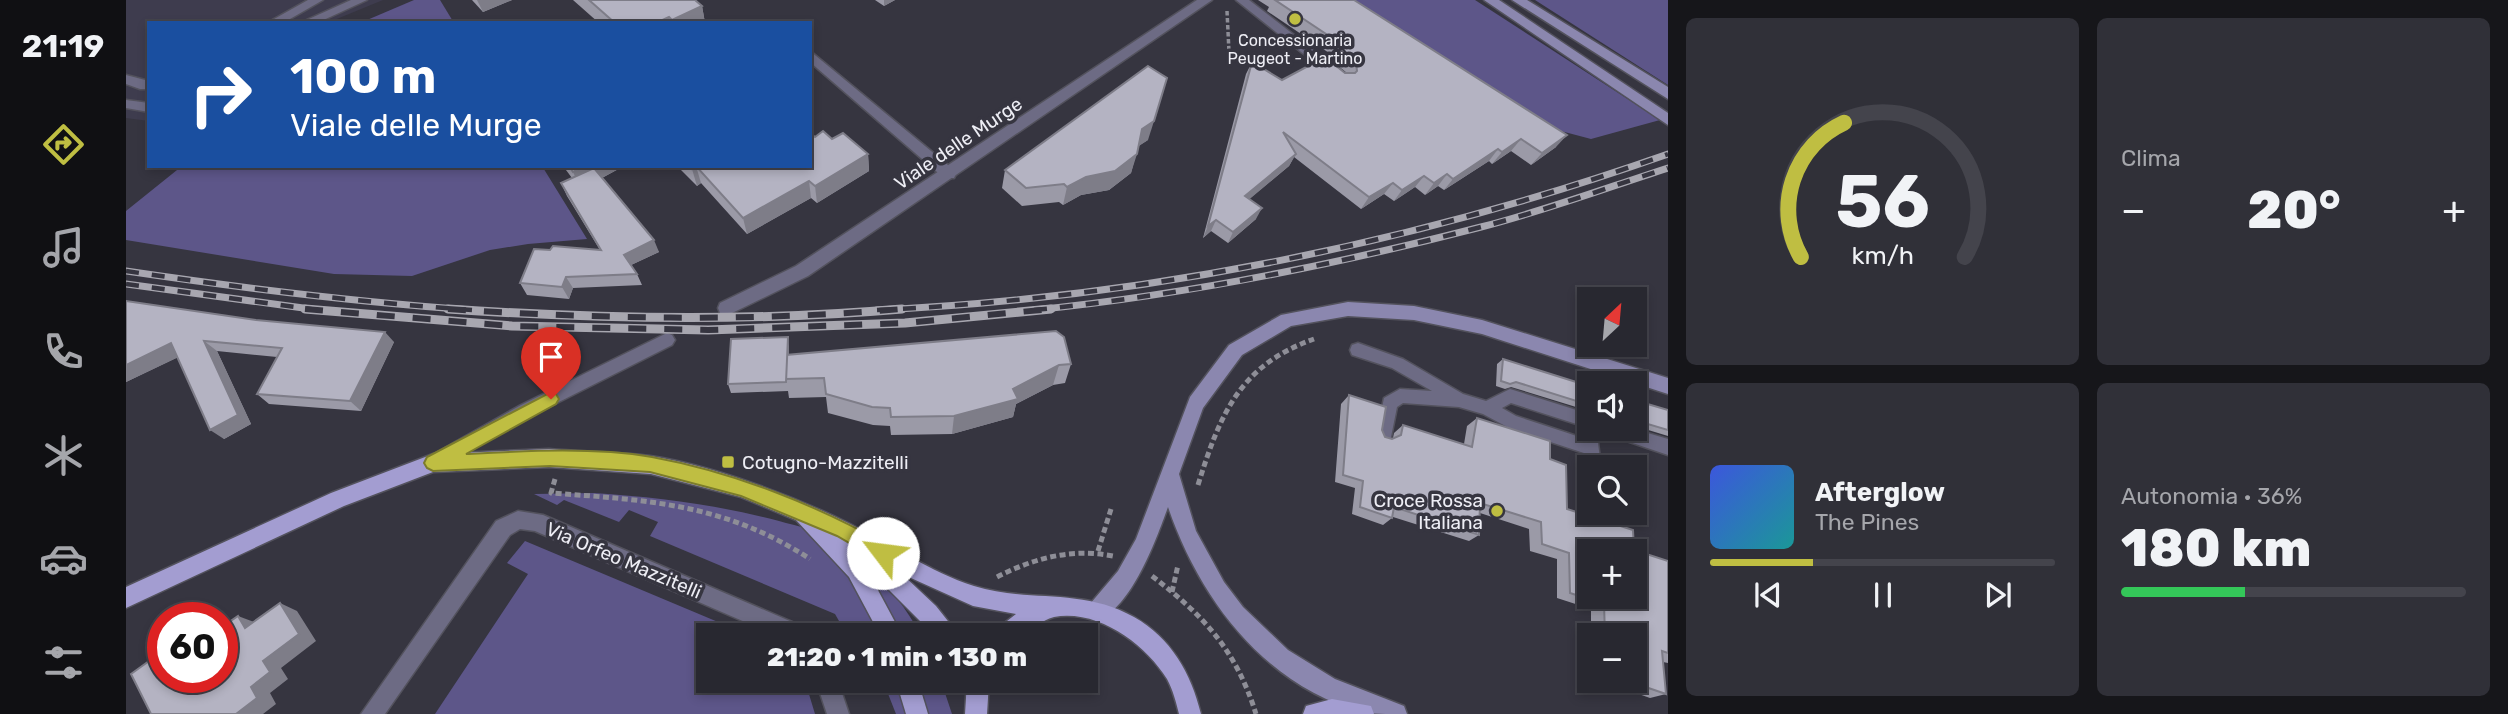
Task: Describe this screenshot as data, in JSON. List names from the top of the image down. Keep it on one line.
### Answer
{"streets":{"street":["Viale delle Murge","Via Orfeo Mazzitelli"]},"places":{"other":["Concessionaria Peugeot - Martino","Croce Rossa Italiana"],"transit":["Cotugno-Mazzitelli"]},"north":"top right","page":{"tabs":"21:19","tile":["Clima",["Autonomia · 36%","180 km"]],"turn":["100 m","Viale delle Murge"],"heat":["−","20°","+"],"map_buttons":["+","−"],"song":["Afterglow","The Pines"],"limit":"60","trip":"21:20 · 1 min · 130 m","gauge":["56","km/h"]}}
